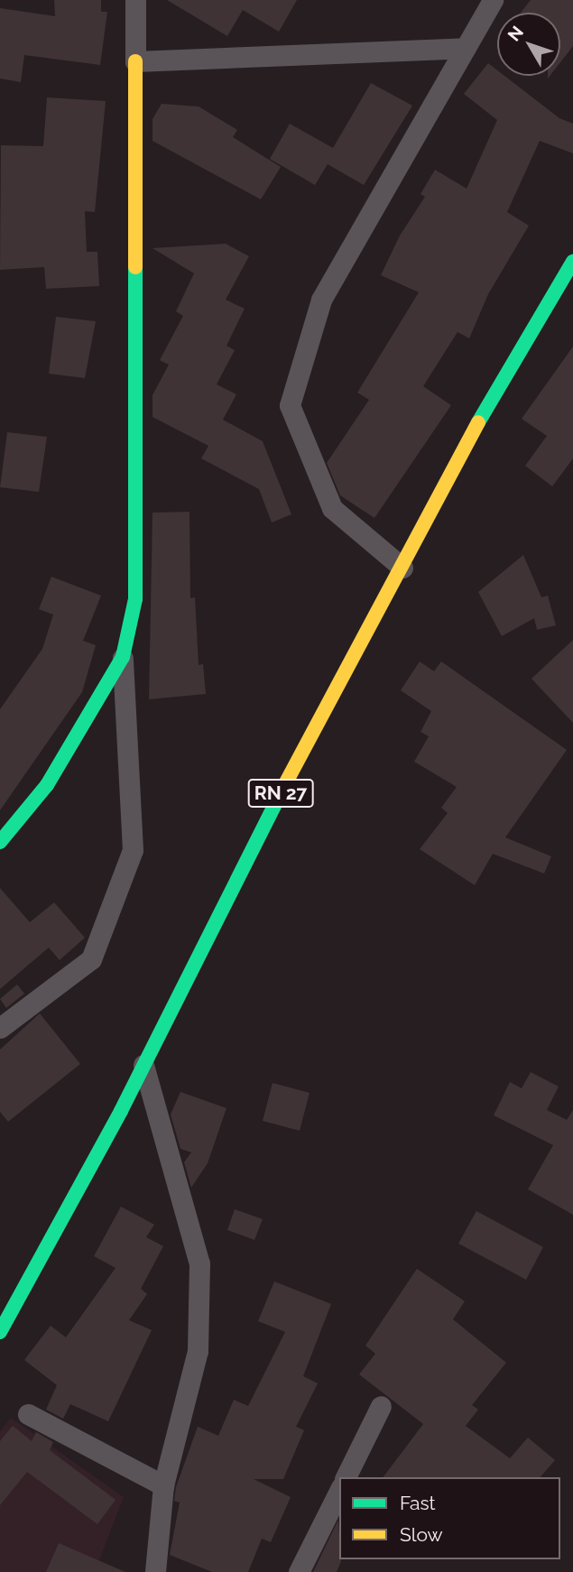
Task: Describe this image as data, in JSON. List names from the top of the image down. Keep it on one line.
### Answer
{"streets":{"main road":["RN 27"]},"legend":["Fast","Slow"],"north":"top left"}
